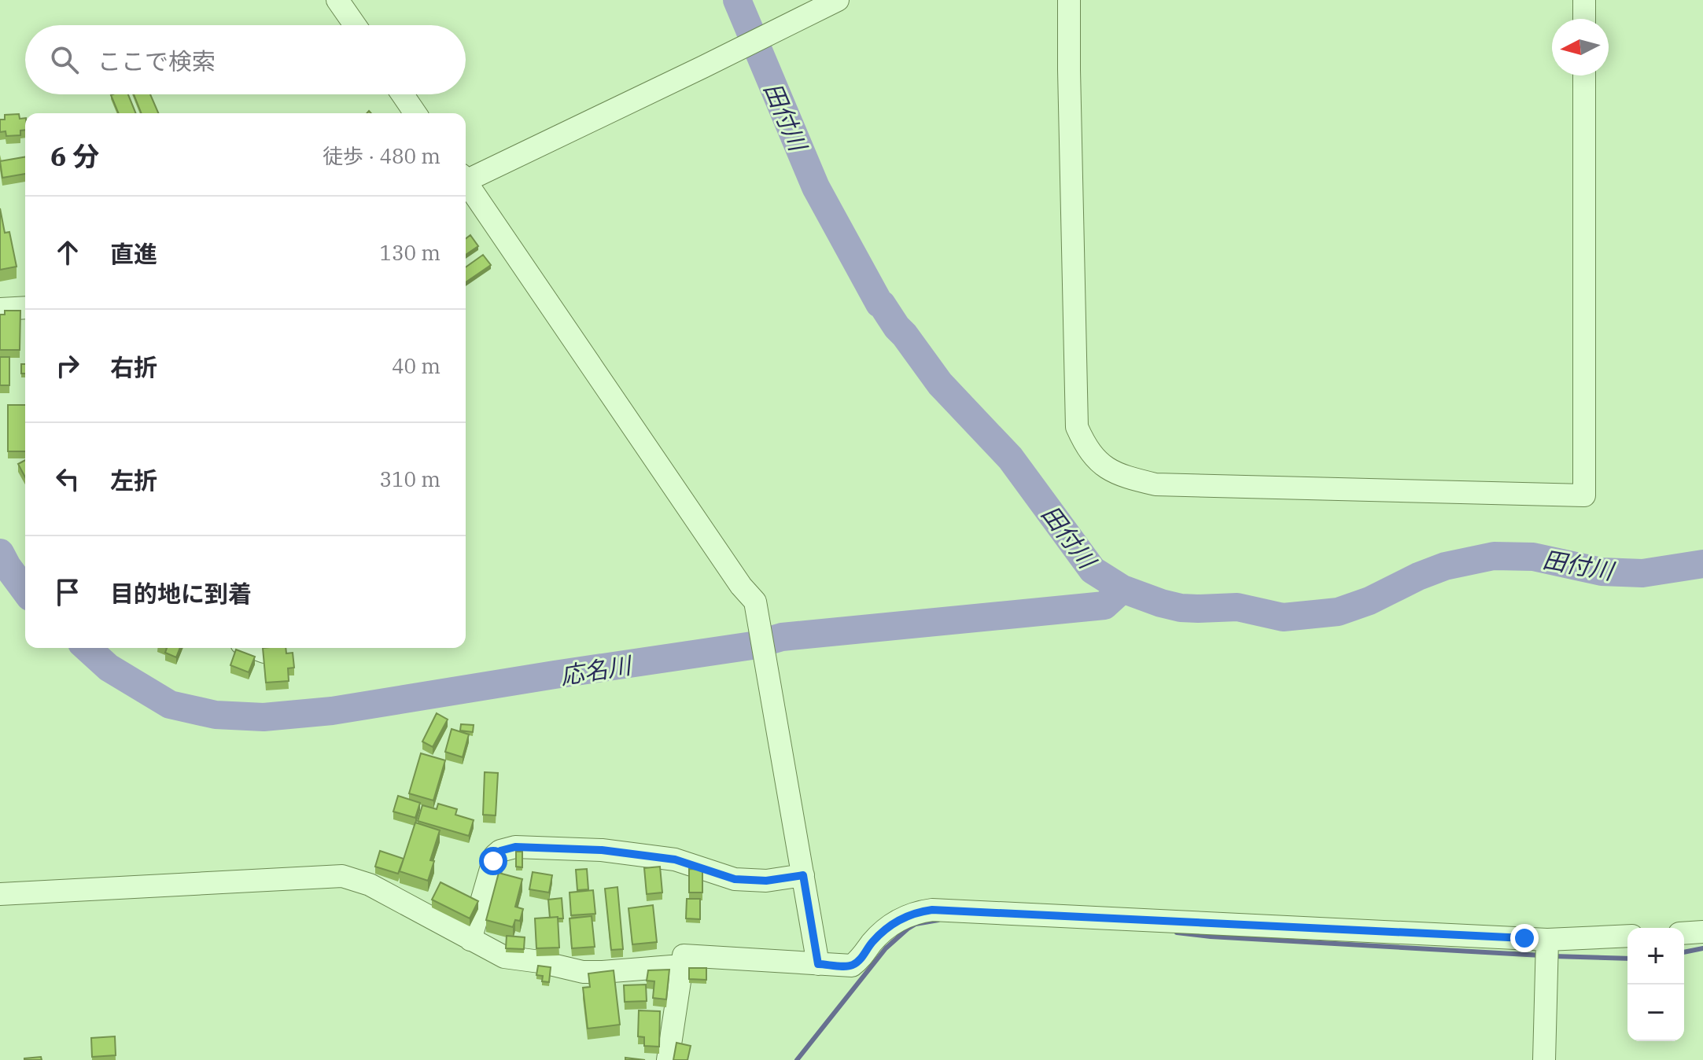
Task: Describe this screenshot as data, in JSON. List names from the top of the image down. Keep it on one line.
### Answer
{"water":["田付川","応名川"],"north":"left","page":{"search":"ここで検索","heading":["6 分","徒歩 · 480 m"],"list":[["直進","130 m"],["右折","40 m"],["左折","310 m"],"目的地に到着"],"map_buttons":["+","−"]}}
